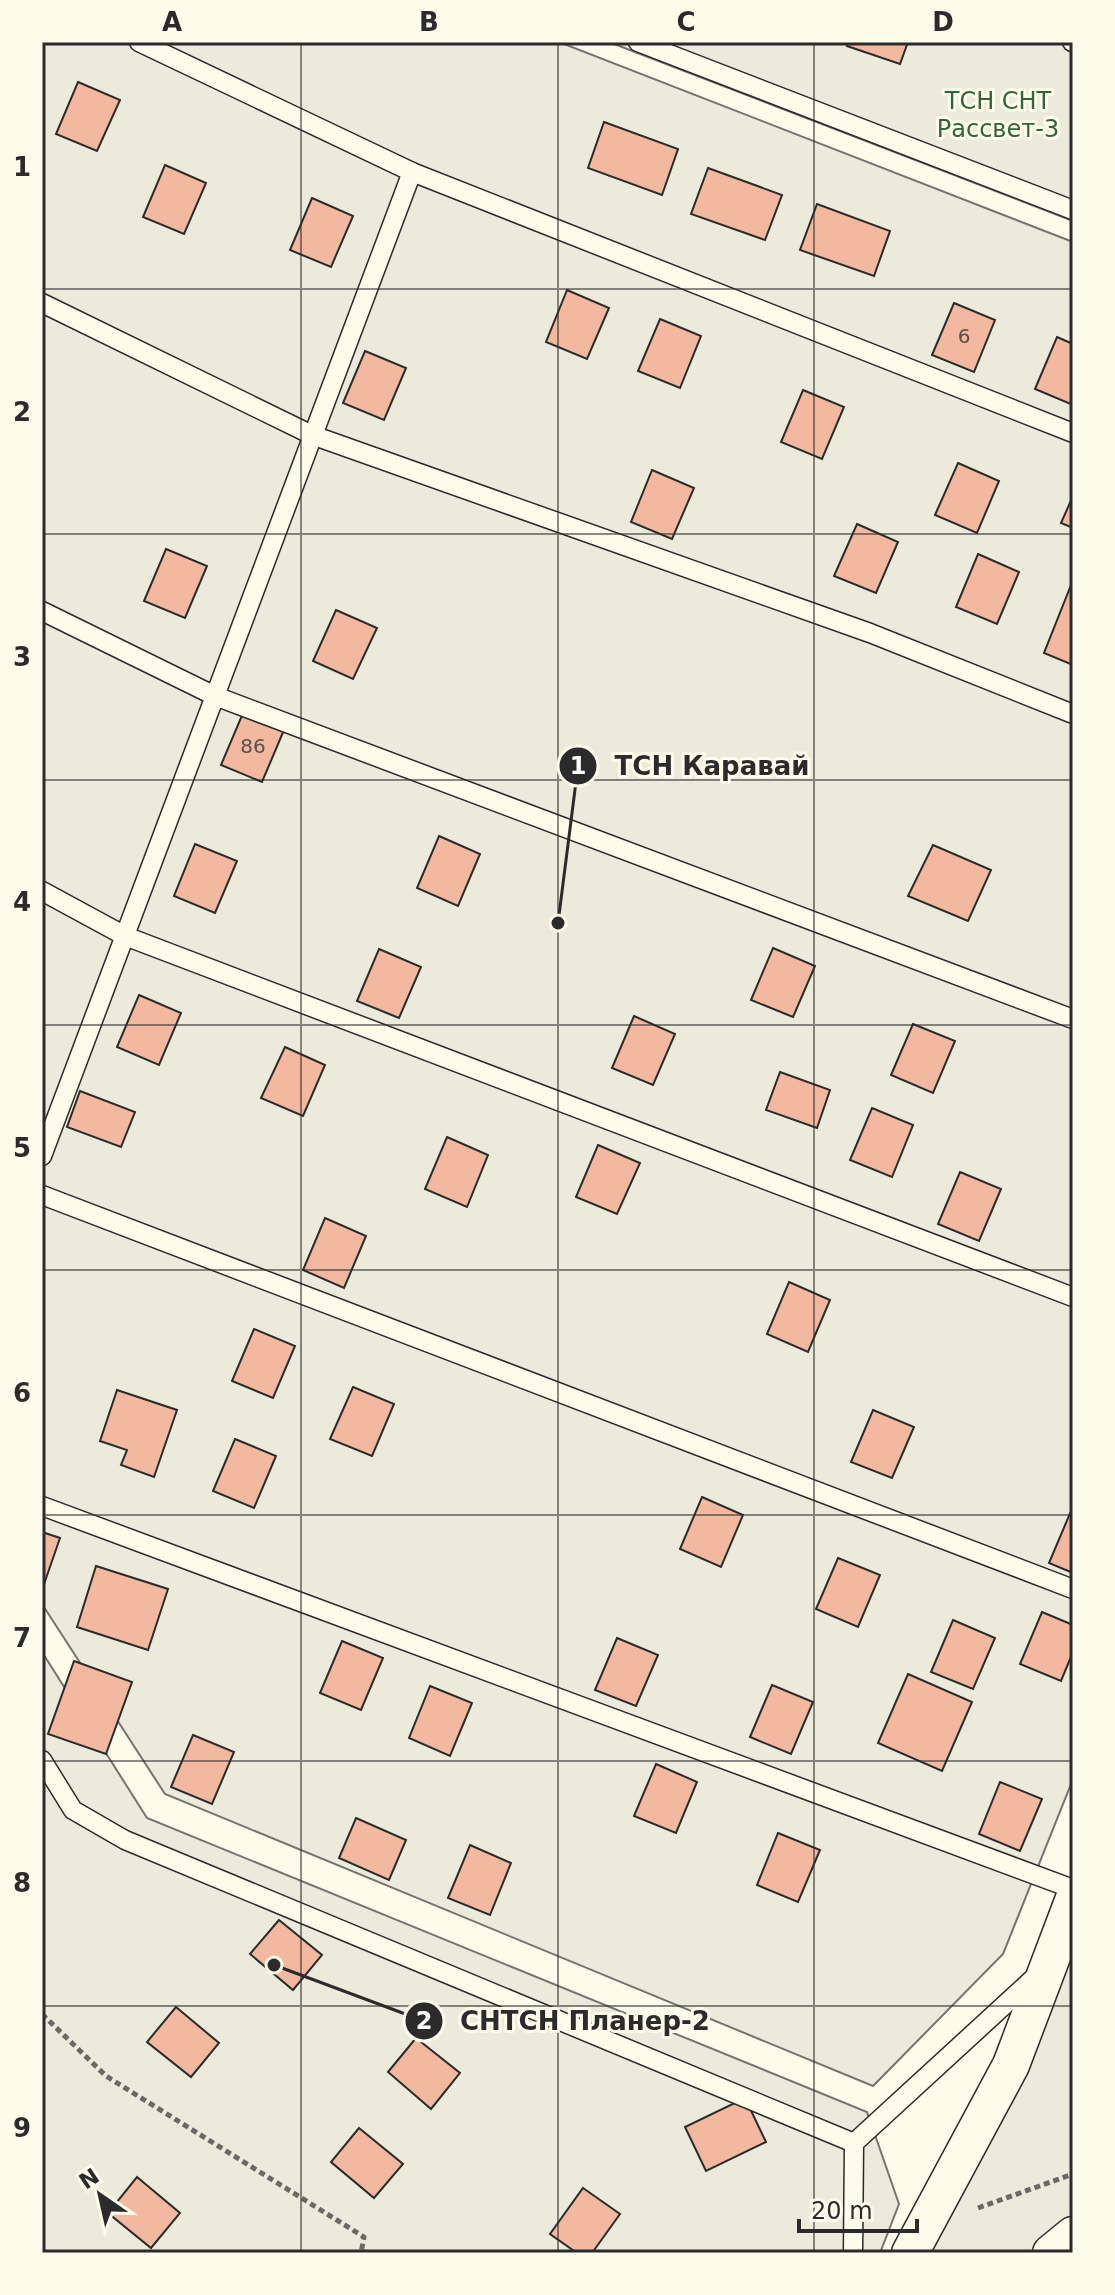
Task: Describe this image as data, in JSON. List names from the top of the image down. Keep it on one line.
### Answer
{"parks":["ТСН СНТ Рассвет-3"],"places":["ТСН Каравай","СНТСН Планер-2"],"house_numbers":["6","86"],"scale_bar":"20 m","north":"top left","grid":{"columns":["A","B","C","D"],"rows":["1","2","3","4","5","6","7","8","9"]}}
